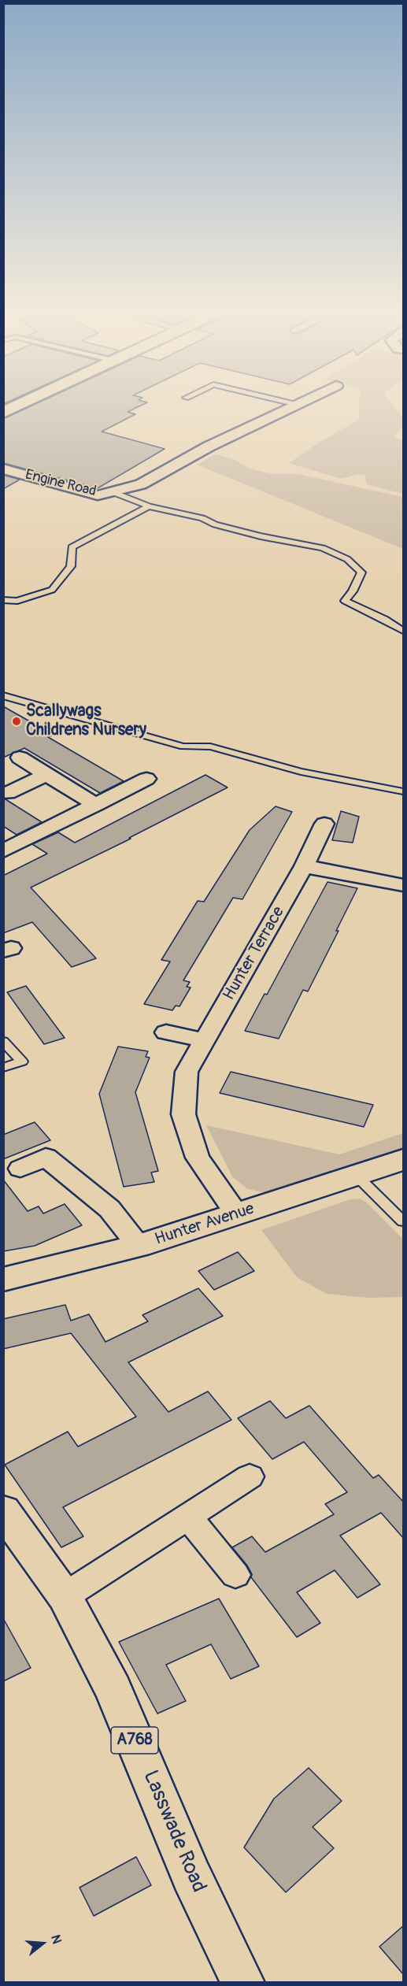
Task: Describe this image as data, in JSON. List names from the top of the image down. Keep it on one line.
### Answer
{"streets":{"main road":["Hunter Avenue","A768","Lasswade Road"],"street":["Engine Road","Hunter Terrace"]},"crossings":[["Hunter Terrace","Hunter Avenue"]],"places":["Scallywags Childrens Nursery"],"north":"right"}
